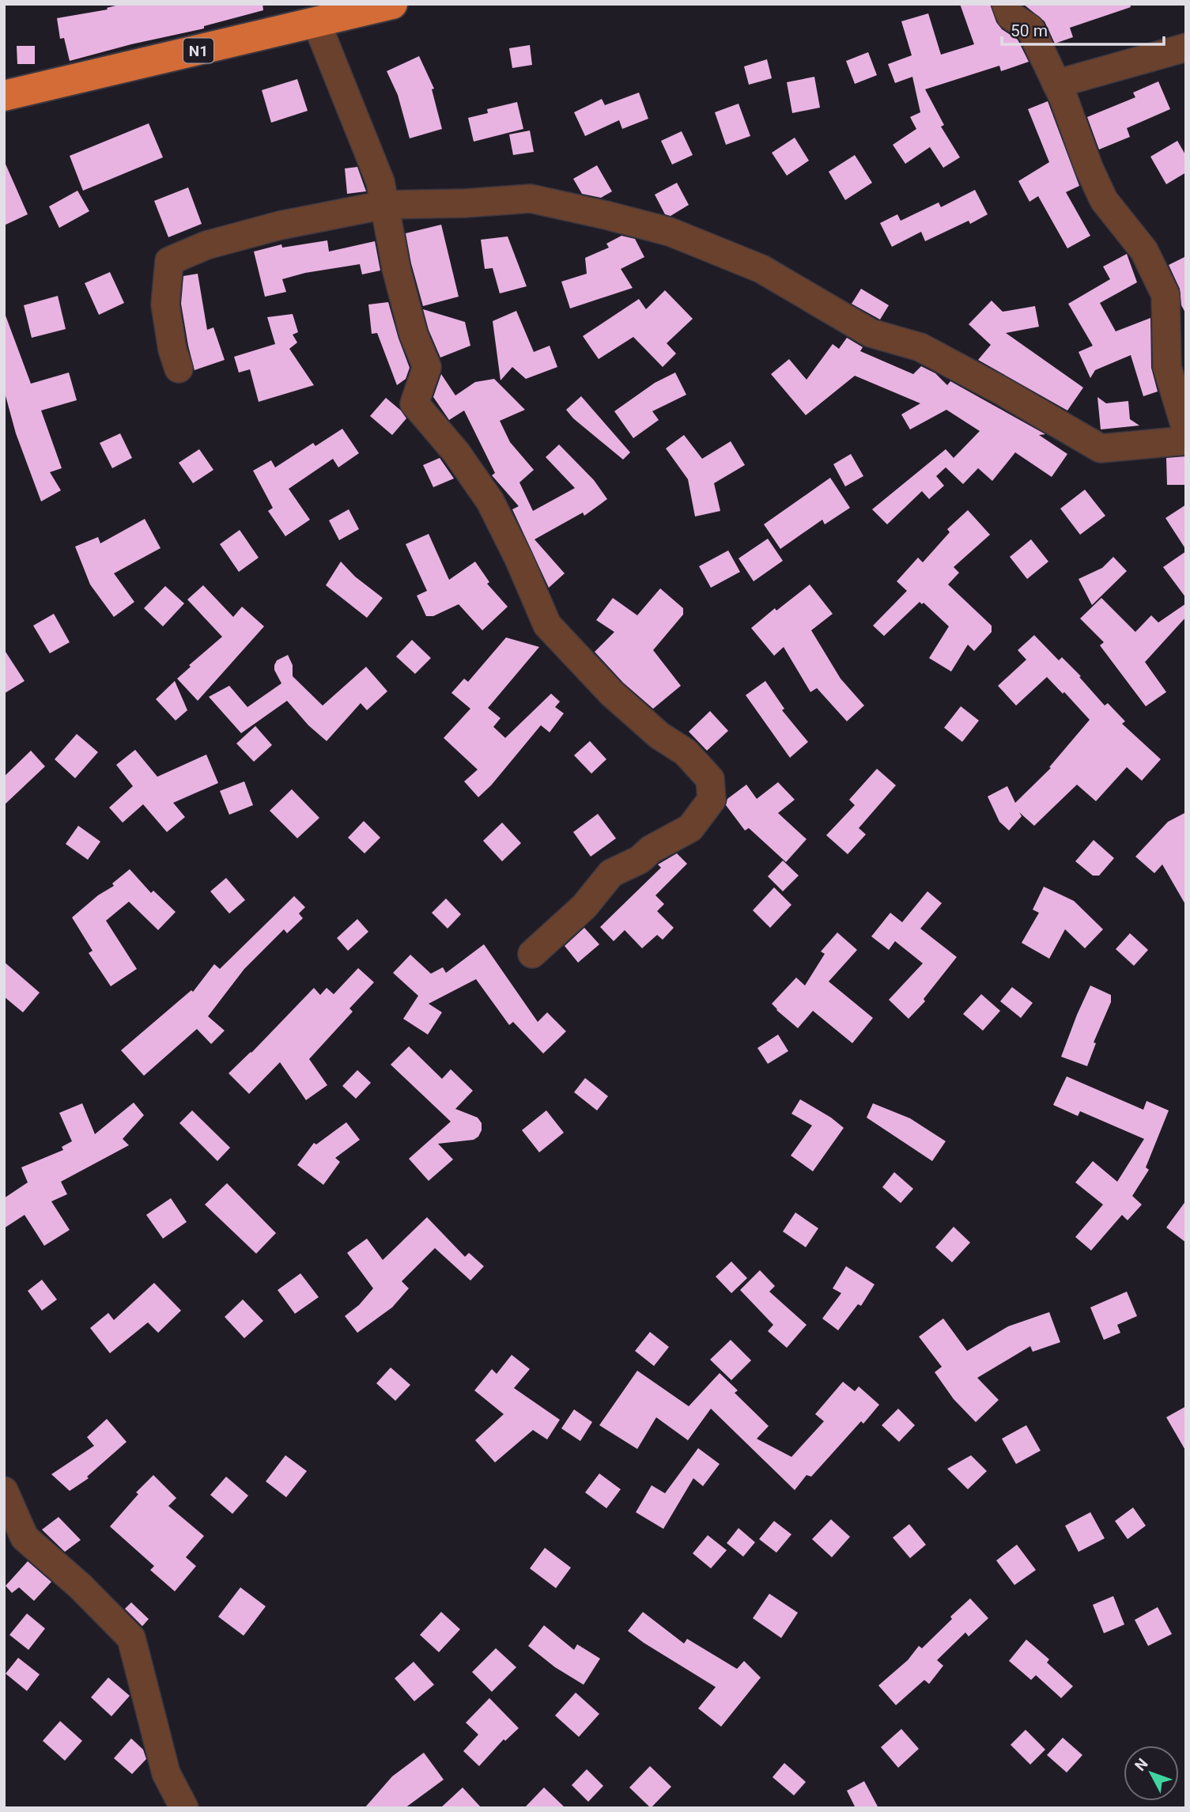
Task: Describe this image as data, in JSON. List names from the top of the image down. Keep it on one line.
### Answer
{"streets":{"highway":["N1"]},"scale_bar":"50 m","north":"top left"}
